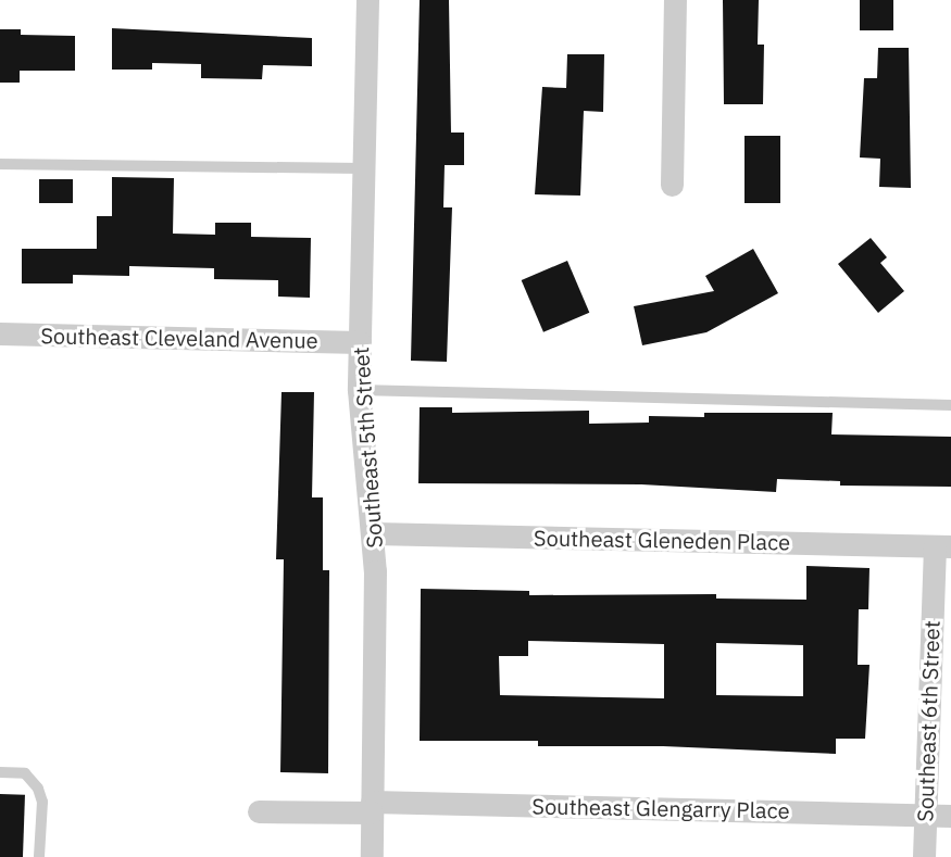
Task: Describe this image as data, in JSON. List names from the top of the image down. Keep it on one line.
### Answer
{"streets":{"street":["Southeast Cleveland Avenue","Southeast 5th Street","Southeast Gleneden Place","Southeast 6th Street","Southeast Glengarry Place"]},"crossings":[["Southeast Cleveland Avenue","Southeast 5th Street"],["Southeast 5th Street","Southeast Gleneden Place"],["Southeast 5th Street","Southeast Glengarry Place"],["Southeast Gleneden Place","Southeast 6th Street"],["Southeast 6th Street","Southeast Glengarry Place"]]}
